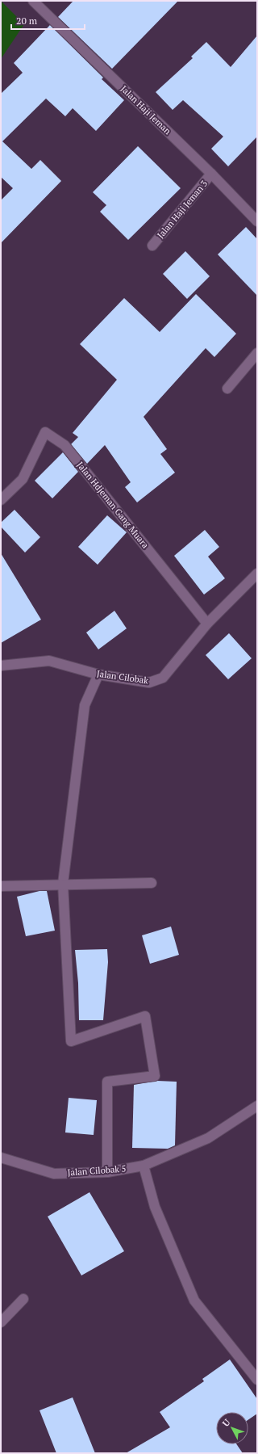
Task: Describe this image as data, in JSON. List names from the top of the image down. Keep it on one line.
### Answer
{"streets":{"street":["Jalan Haji Jeman","Jalan Haji Jeman 3","Jalan Hdjeman Gang Muara","Jalan Cilobak","Jalan Cilobak 5"]},"crossings":[["Jalan Haji Jeman","Jalan Haji Jeman 3"],["Jalan Hdjeman Gang Muara","Jalan Cilobak"]],"scale_bar":"20 m","north":"top left"}
